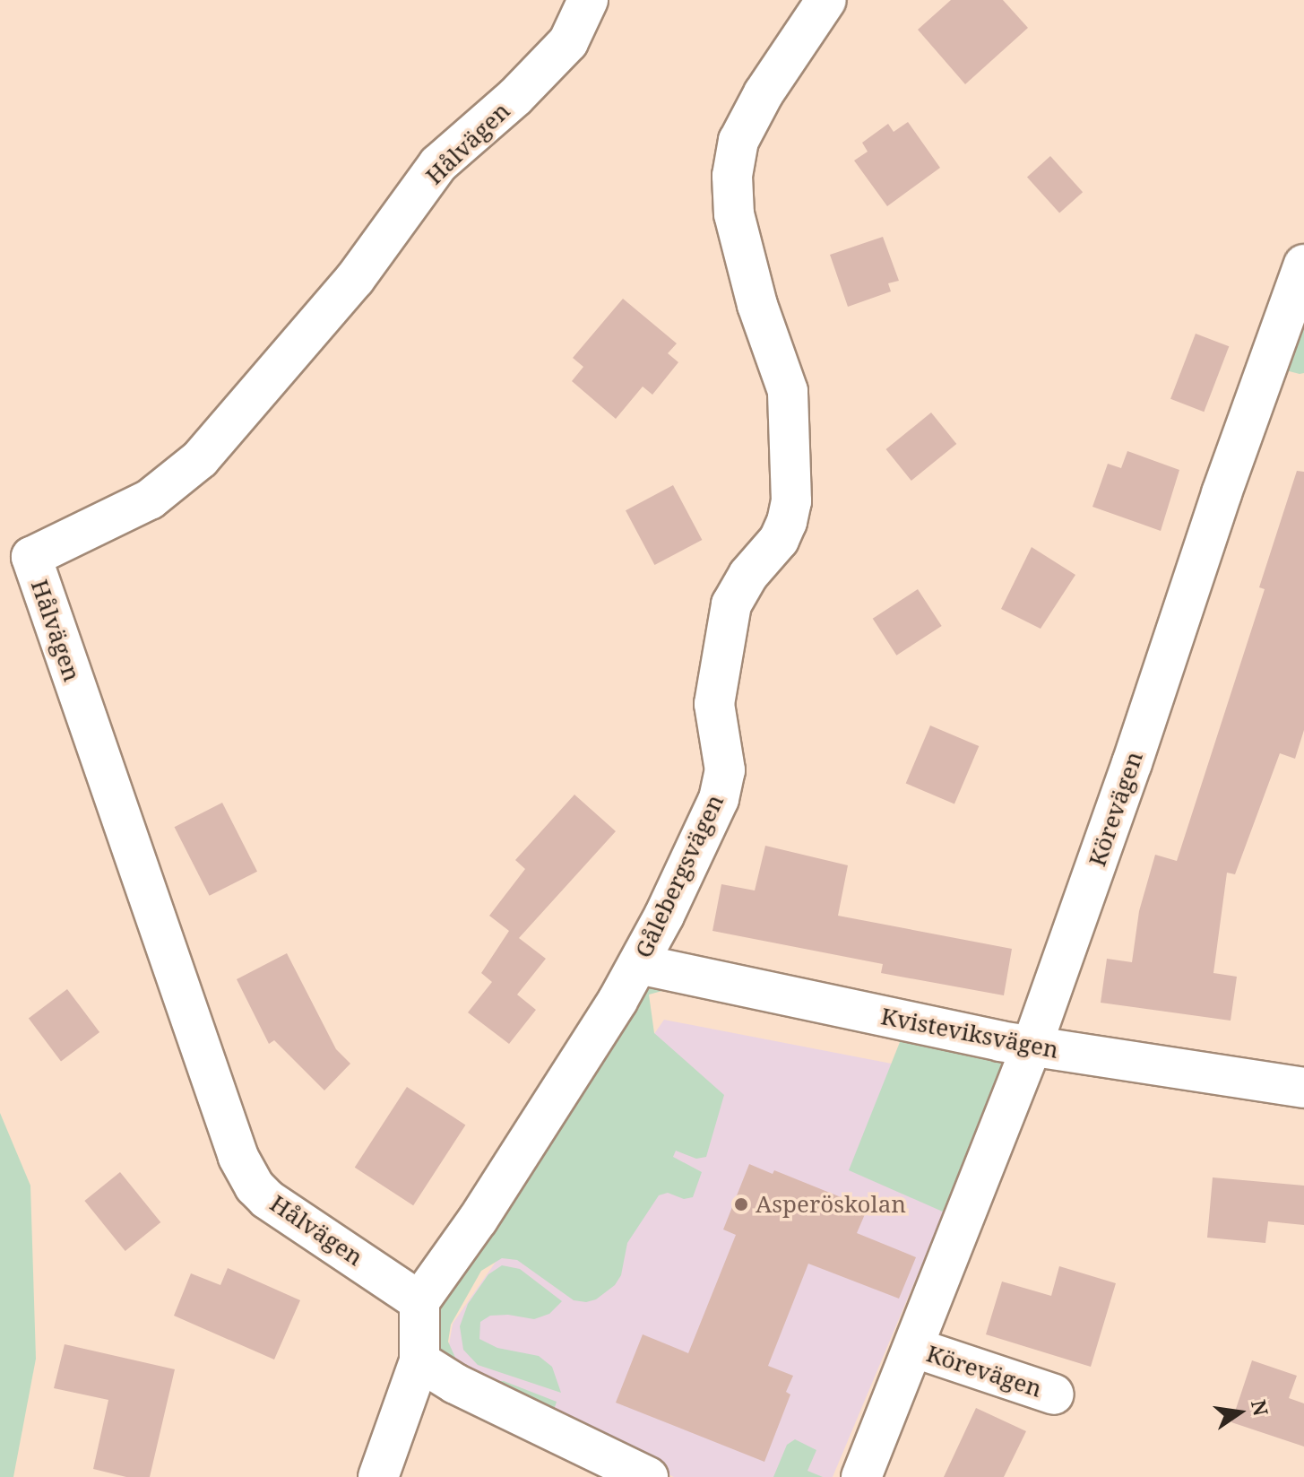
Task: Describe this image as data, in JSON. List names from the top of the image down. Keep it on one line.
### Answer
{"streets":{"street":["Hålvägen","Körevägen","Gålebergsvägen","Kvisteviksvägen"]},"crossings":[["Hålvägen","Gålebergsvägen"],["Körevägen","Kvisteviksvägen"],["Gålebergsvägen","Kvisteviksvägen"]],"places":["Asperöskolan"],"north":"right"}
